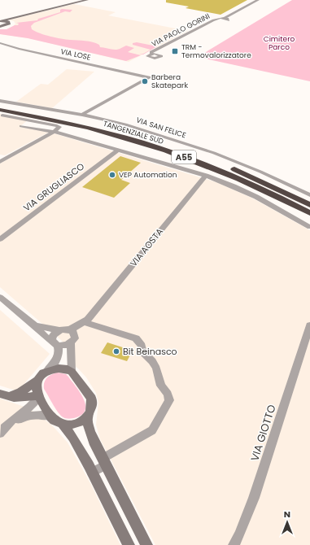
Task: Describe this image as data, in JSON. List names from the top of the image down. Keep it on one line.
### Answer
{"streets":{"highway":["TANGENZIALE SUD","A55"],"street":["VIA PAOLO GORINI","VIA LOSE","VIA SAN FELICE","VIA GRUGLIASCO","VIA AOSTA","VIA GIOTTO"]},"crossings":[["VIA LOSE","VIA SAN FELICE"]],"parks":["Cimitero Parco"],"places":{"transit":["TRM - Termovalorizzatore"],"other":["Barbera Skatepark","VEP Automation","Bit Beinasco"]},"north":"top"}
